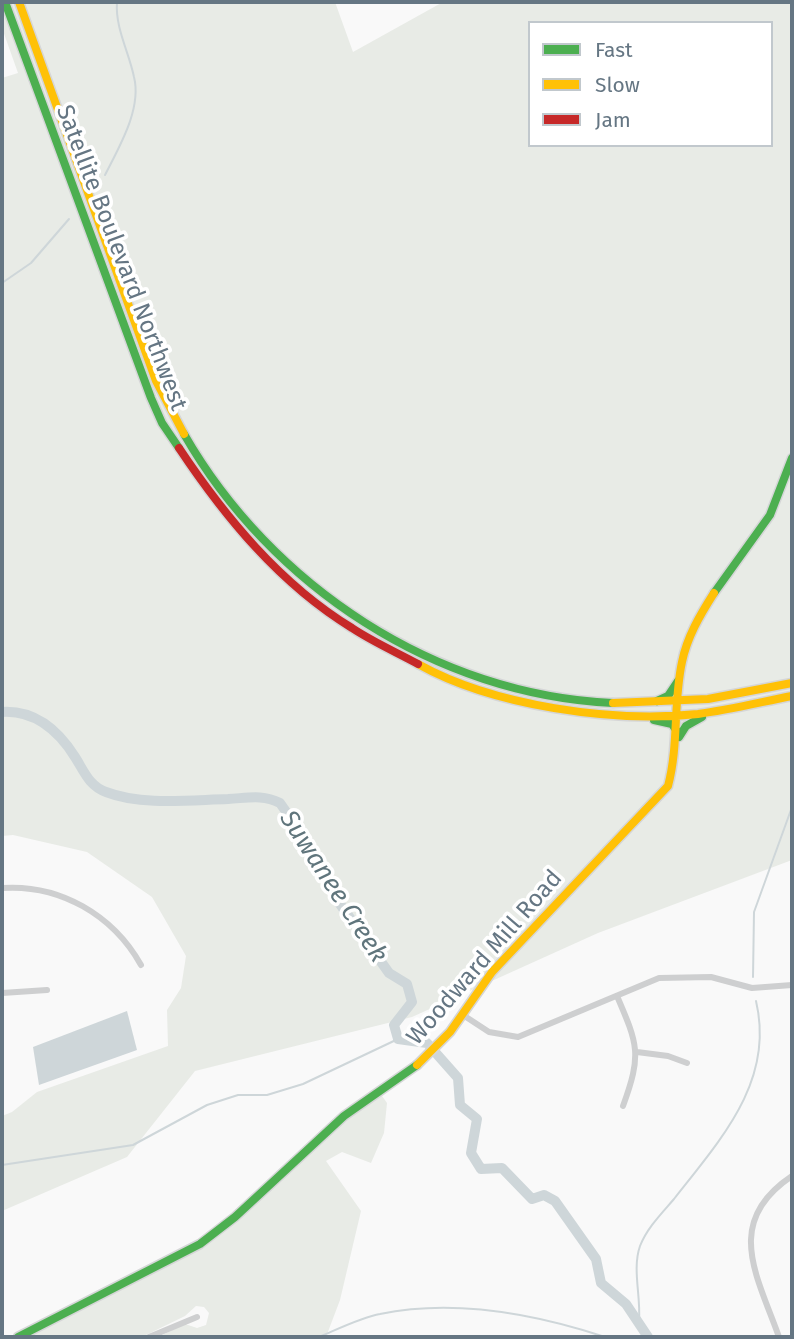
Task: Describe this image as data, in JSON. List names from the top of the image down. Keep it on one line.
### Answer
{"streets":{"main road":["Satellite Boulevard Northwest","Woodward Mill Road"]},"crossings":[["Satellite Boulevard Northwest","Woodward Mill Road"]],"water":["Suwanee Creek"],"legend":["Fast","Slow","Jam"]}
